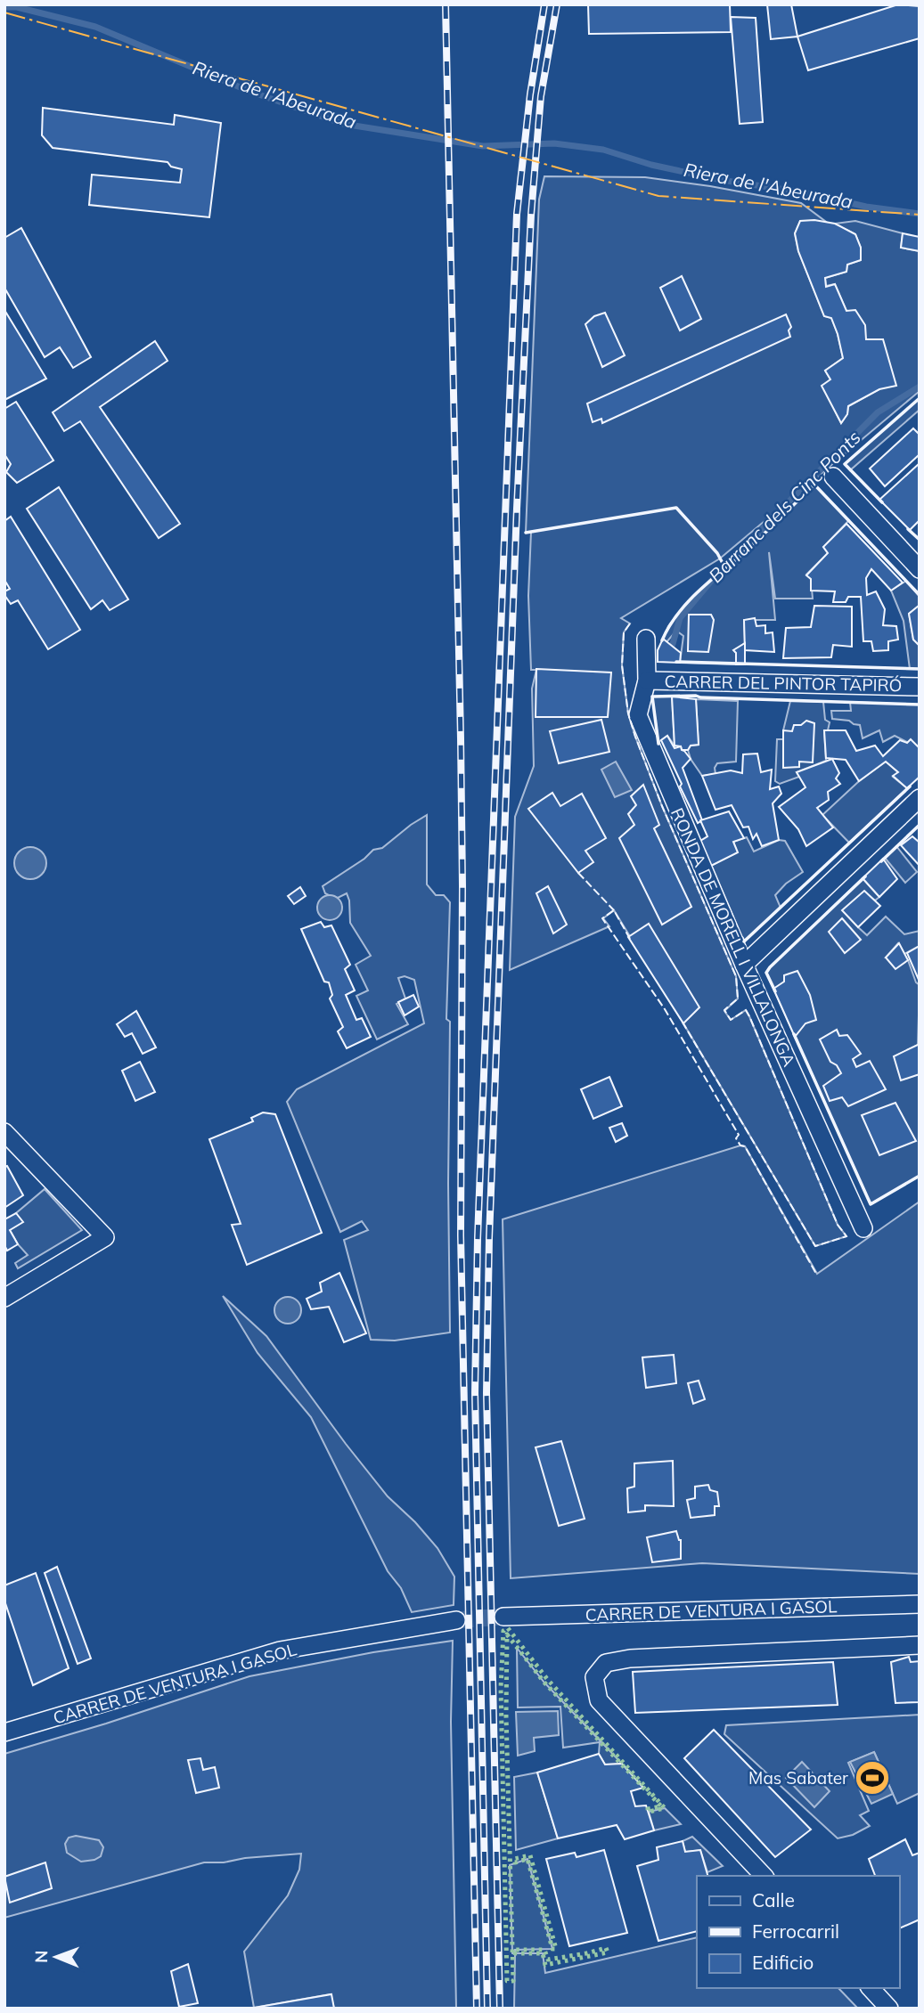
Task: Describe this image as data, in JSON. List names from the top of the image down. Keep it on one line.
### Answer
{"streets":{"street":["CARRER DEL PINTOR TAPIRÓ","RONDA DE MORELL I VILLALONGA","CARRER DE VENTURA I GASOL"]},"crossings":[["CARRER DEL PINTOR TAPIRÓ","RONDA DE MORELL I VILLALONGA"]],"water":["Riera de l'Abeurada","Barranc dels Cinc Ponts"],"places":{"sports":["Mas Sabater"]},"legend":["Calle","Ferrocarril","Edificio"],"north":"left"}
